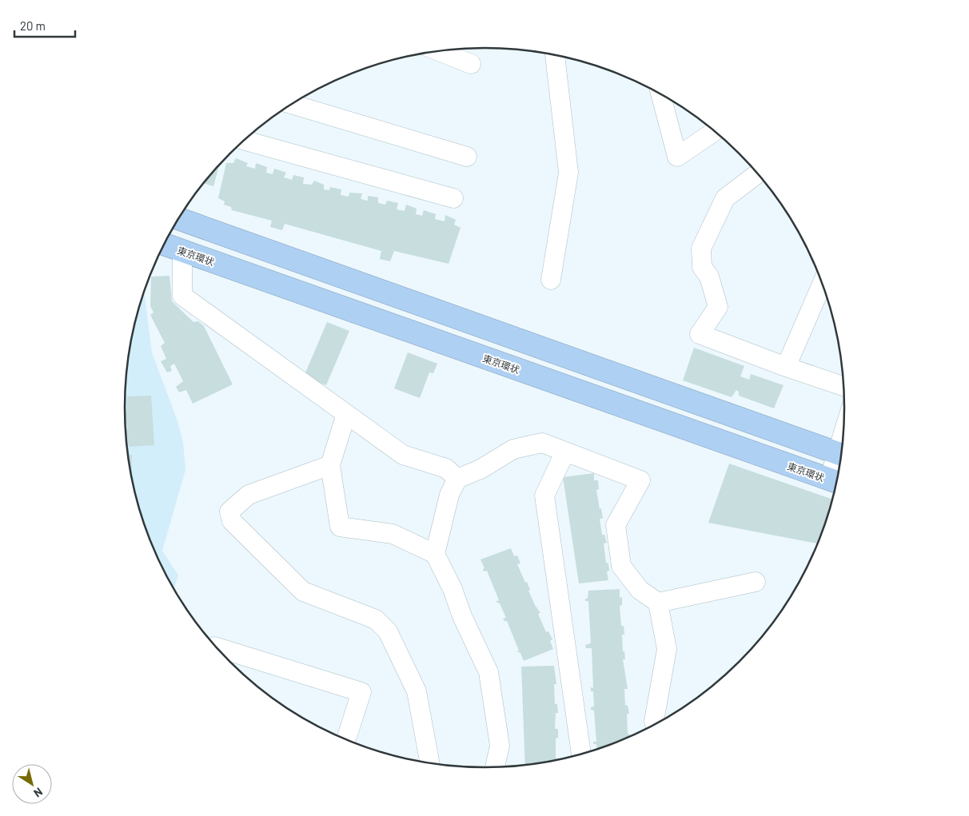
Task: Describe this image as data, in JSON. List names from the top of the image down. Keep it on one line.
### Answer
{"streets":{"highway":["東京環状"]},"scale_bar":"20 m","north":"bottom right"}
